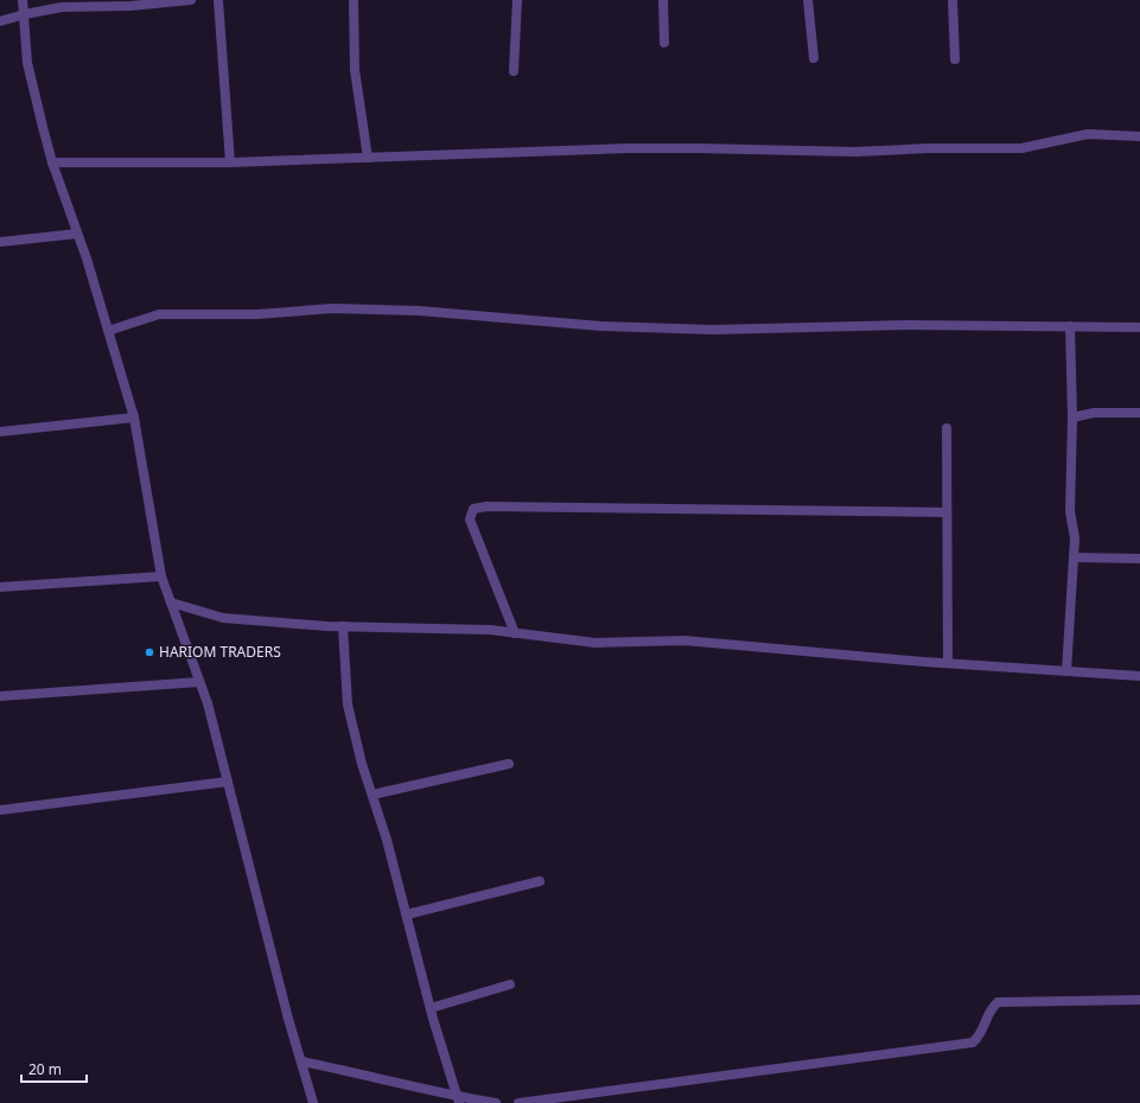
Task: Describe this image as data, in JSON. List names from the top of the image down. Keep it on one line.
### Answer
{"places":["HARIOM TRADERS"],"scale_bar":"20 m"}
